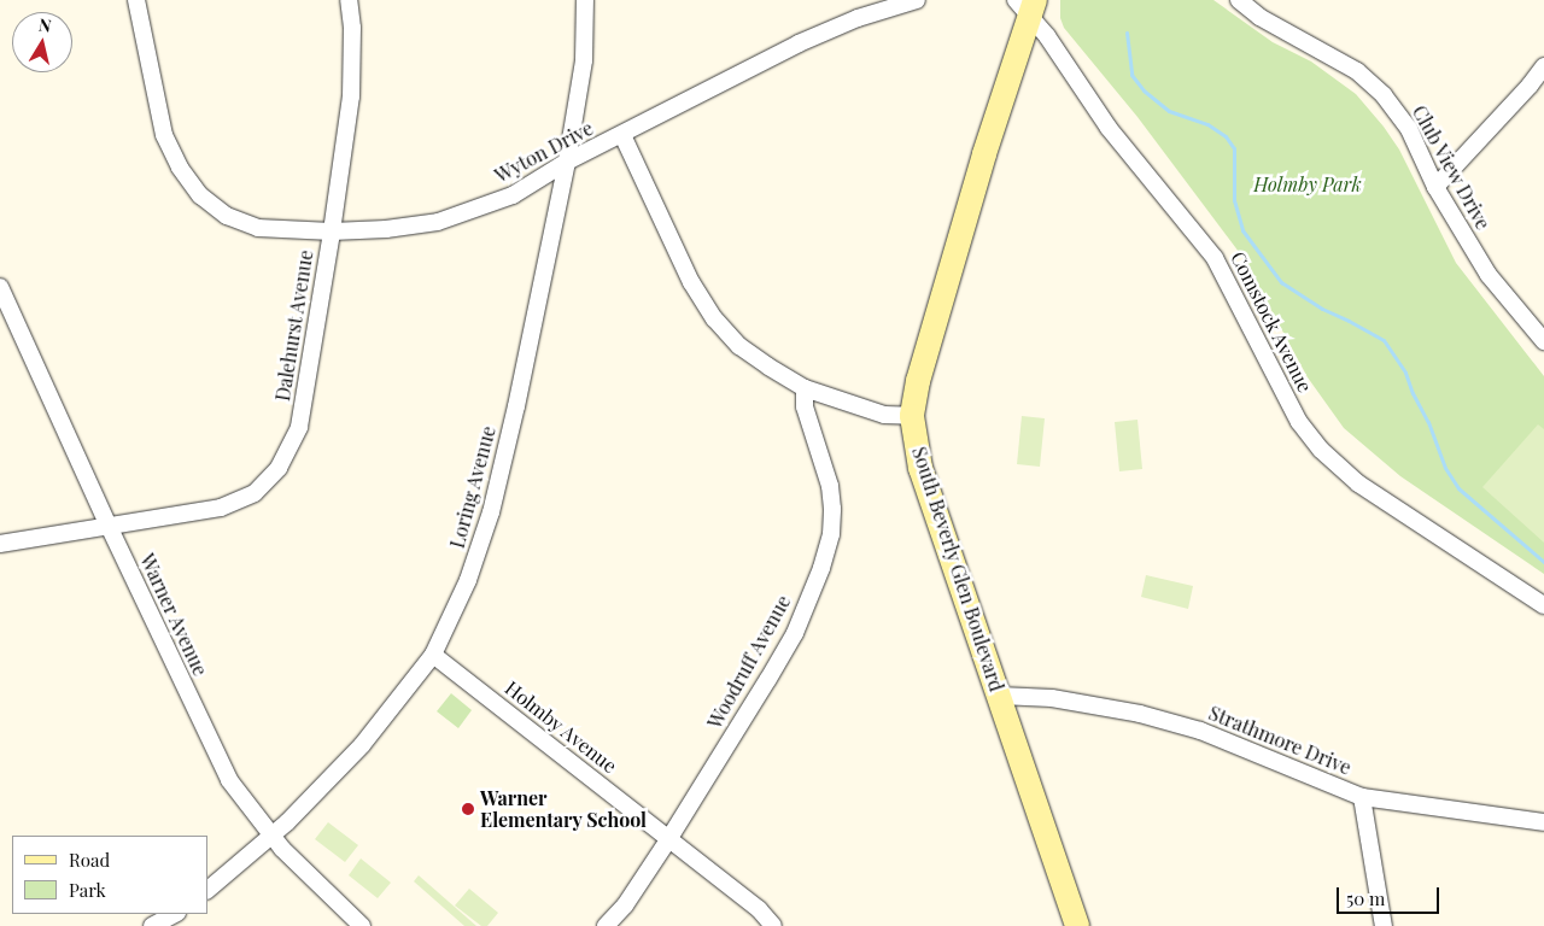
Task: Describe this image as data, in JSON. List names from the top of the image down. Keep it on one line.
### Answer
{"streets":{"main road":["South Beverly Glen Boulevard"],"street":["Wyton Drive","Club View Drive","Comstock Avenue","Dalehurst Avenue","Loring Avenue","Warner Avenue","Woodruff Avenue","Holmby Avenue","Strathmore Drive"]},"crossings":[["Wyton Drive","Dalehurst Avenue"],["Wyton Drive","Loring Avenue"],["Comstock Avenue","South Beverly Glen Boulevard"],["Dalehurst Avenue","Warner Avenue"],["Loring Avenue","Warner Avenue"],["Loring Avenue","Holmby Avenue"],["South Beverly Glen Boulevard","Strathmore Drive"],["Woodruff Avenue","Holmby Avenue"]],"parks":["Holmby Park"],"places":["Warner Elementary School"],"legend":["Road","Park"],"scale_bar":"50 m","north":"top"}
